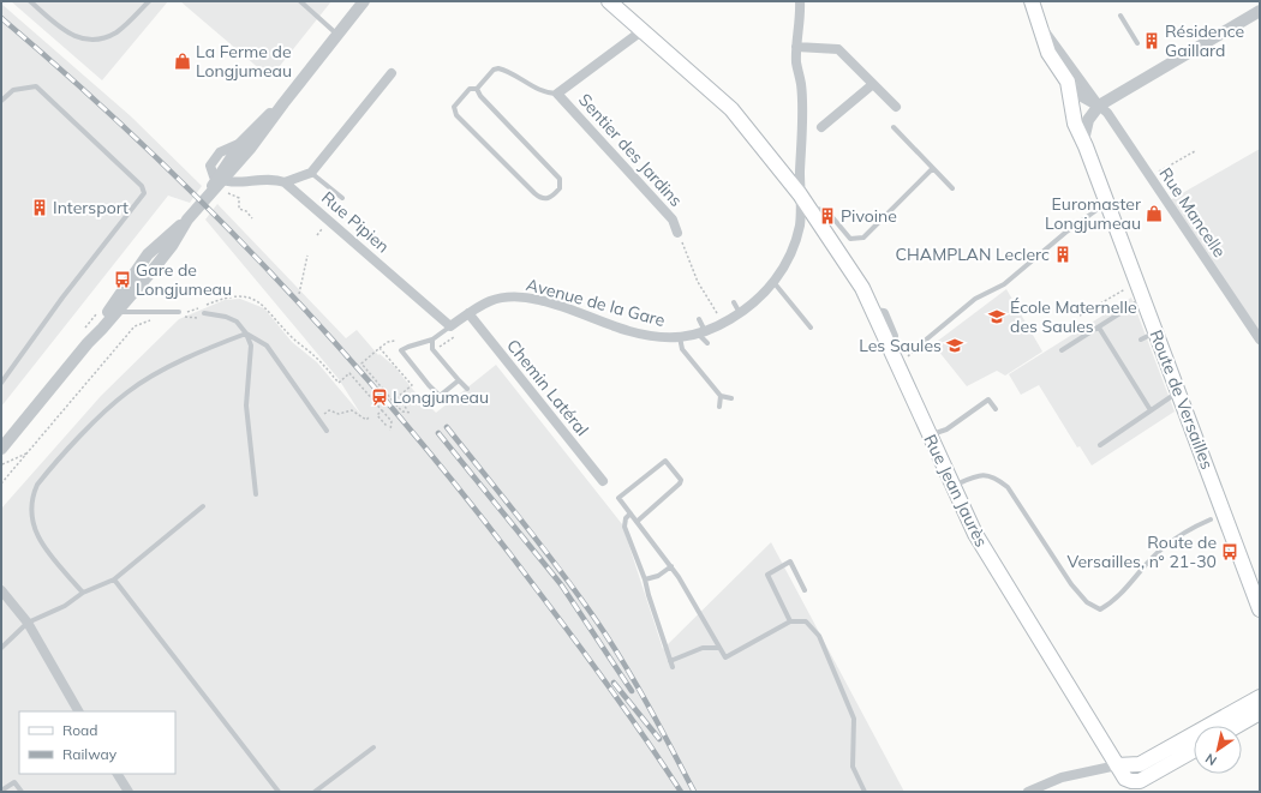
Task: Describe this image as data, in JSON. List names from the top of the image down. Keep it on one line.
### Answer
{"streets":{"main road":["Route de Versailles","Rue Jean Jaurès"],"street":["Sentier des Jardins","Rue Mancelle","Rue Pipien","Avenue de la Gare","Chemin Latéral"]},"crossings":[["Sentier des Jardins","Avenue de la Gare"],["Sentier des Jardins","Rue Jean Jaurès"],["Rue Mancelle","Route de Versailles"],["Rue Pipien","Avenue de la Gare"],["Avenue de la Gare","Chemin Latéral"],["Avenue de la Gare","Rue Jean Jaurès"]],"places":{"building":["Résidence Gaillard","Intersport","Pivoine","CHAMPLAN Leclerc"],"shop":["La Ferme de Longjumeau","Euromaster Longjumeau"],"bus stop":["Gare de Longjumeau","Route de Versailles, n° 21-30"],"school or university":["École Maternelle des Saules","Les Saules"],"station":["Longjumeau"]},"legend":["Road","Railway"],"north":"bottom left"}
